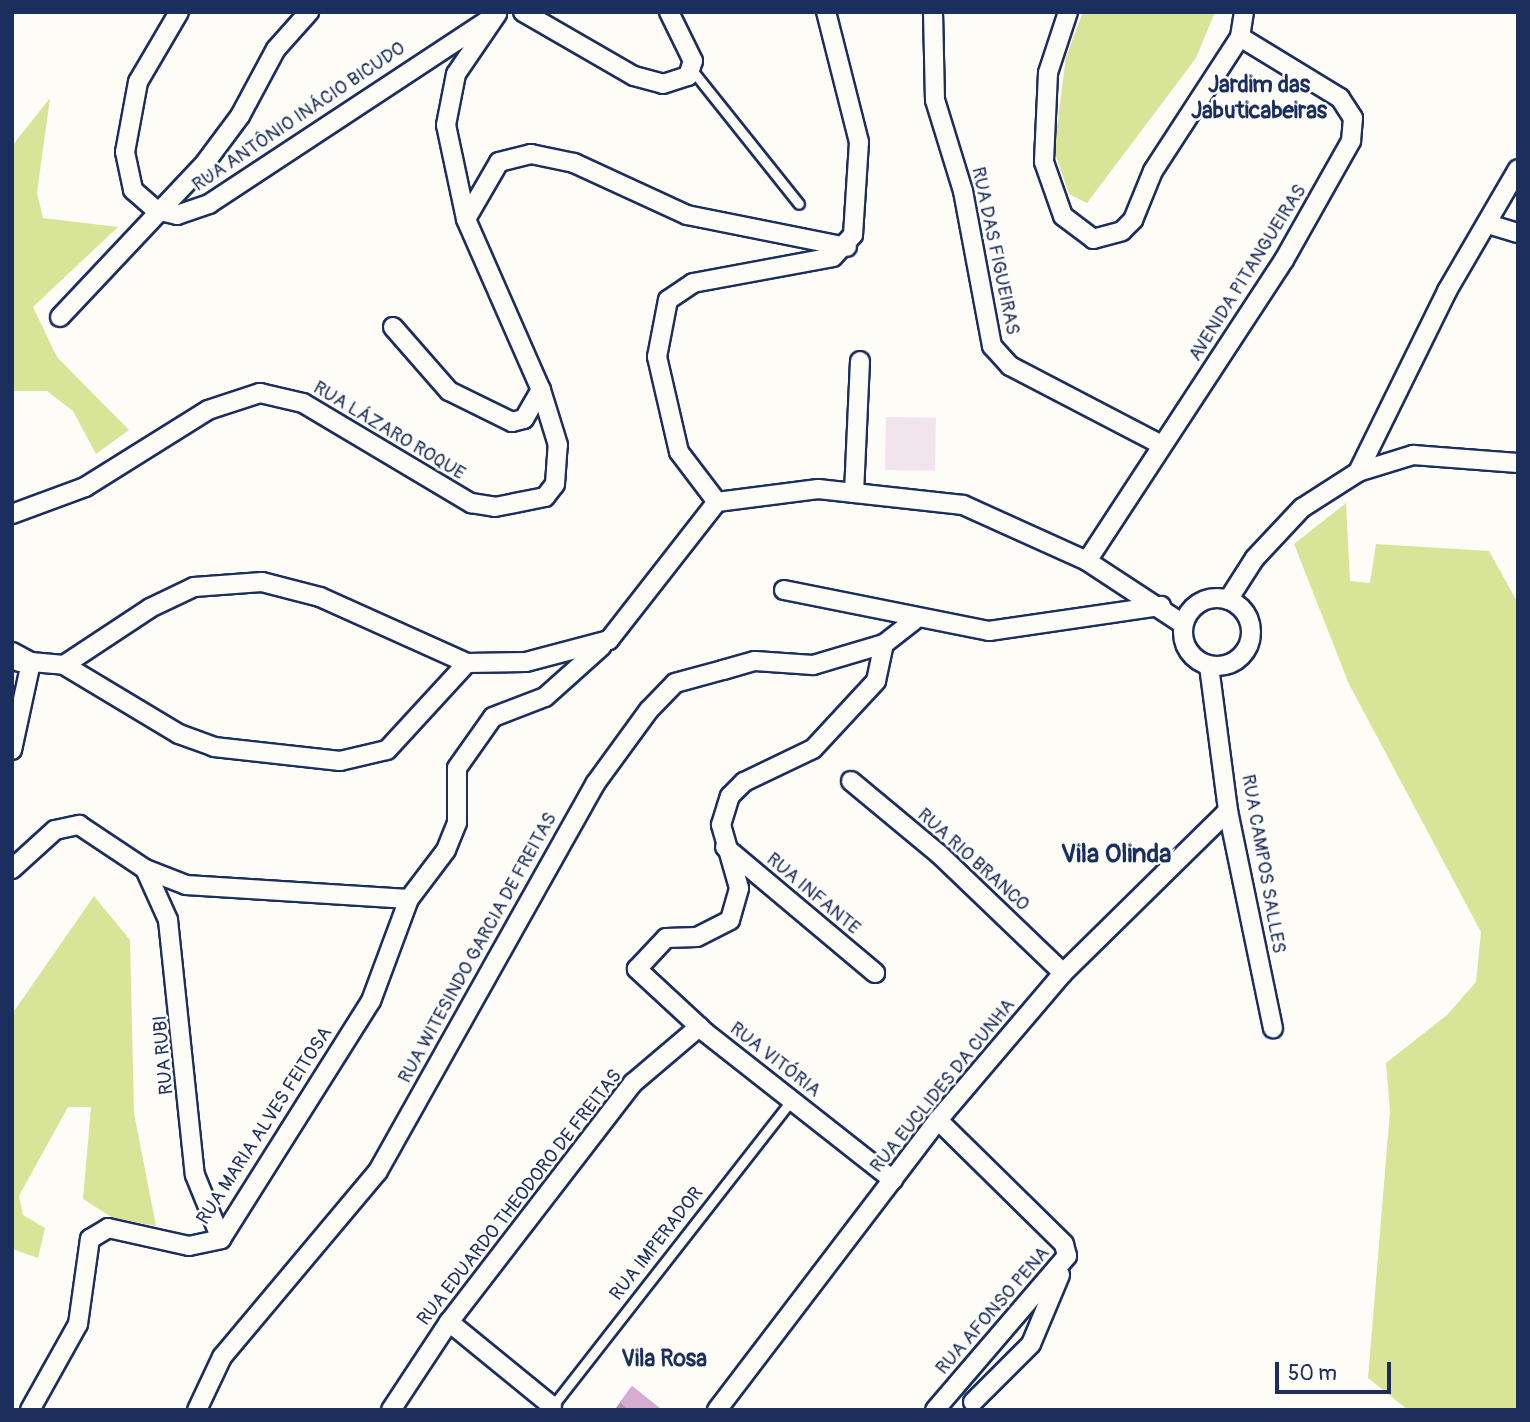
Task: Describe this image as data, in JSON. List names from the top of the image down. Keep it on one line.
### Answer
{"streets":{"street":["RUA ANTÔNIO INÁCIO BICUDO","RUA DAS FIGUEIRAS","AVENIDA PITANGUEIRAS","RUA LÁZARO ROQUE","RUA RIO BRANCO","RUA CAMPOS SALLES","RUA INFANTE","RUA WITESINDO GARCIA DE FREITAS","RUA RUBI","RUA VITÓRIA","RUA EUCLIDES DA CUNHA","RUA MARIA ALVES FEITOSA","RUA EDUARDO THEODORO DE FREITAS","RUA AFONSO PENA"],"lane":["RUA IMPERADOR"]},"crossings":[["RUA ANTÔNIO INÁCIO BICUDO","RUA LÁZARO ROQUE"],["RUA DAS FIGUEIRAS","AVENIDA PITANGUEIRAS"],["RUA RIO BRANCO","RUA EUCLIDES DA CUNHA"],["RUA CAMPOS SALLES","RUA EUCLIDES DA CUNHA"],["RUA INFANTE","RUA VITÓRIA"],["RUA RUBI","RUA MARIA ALVES FEITOSA"],["RUA VITÓRIA","RUA EUCLIDES DA CUNHA"],["RUA VITÓRIA","RUA EDUARDO THEODORO DE FREITAS"],["RUA VITÓRIA","RUA IMPERADOR"],["RUA EUCLIDES DA CUNHA","RUA AFONSO PENA"]],"districts":["Jardim das Jabuticabeiras","Vila Olinda","Vila Rosa"],"scale_bar":"50 m"}
